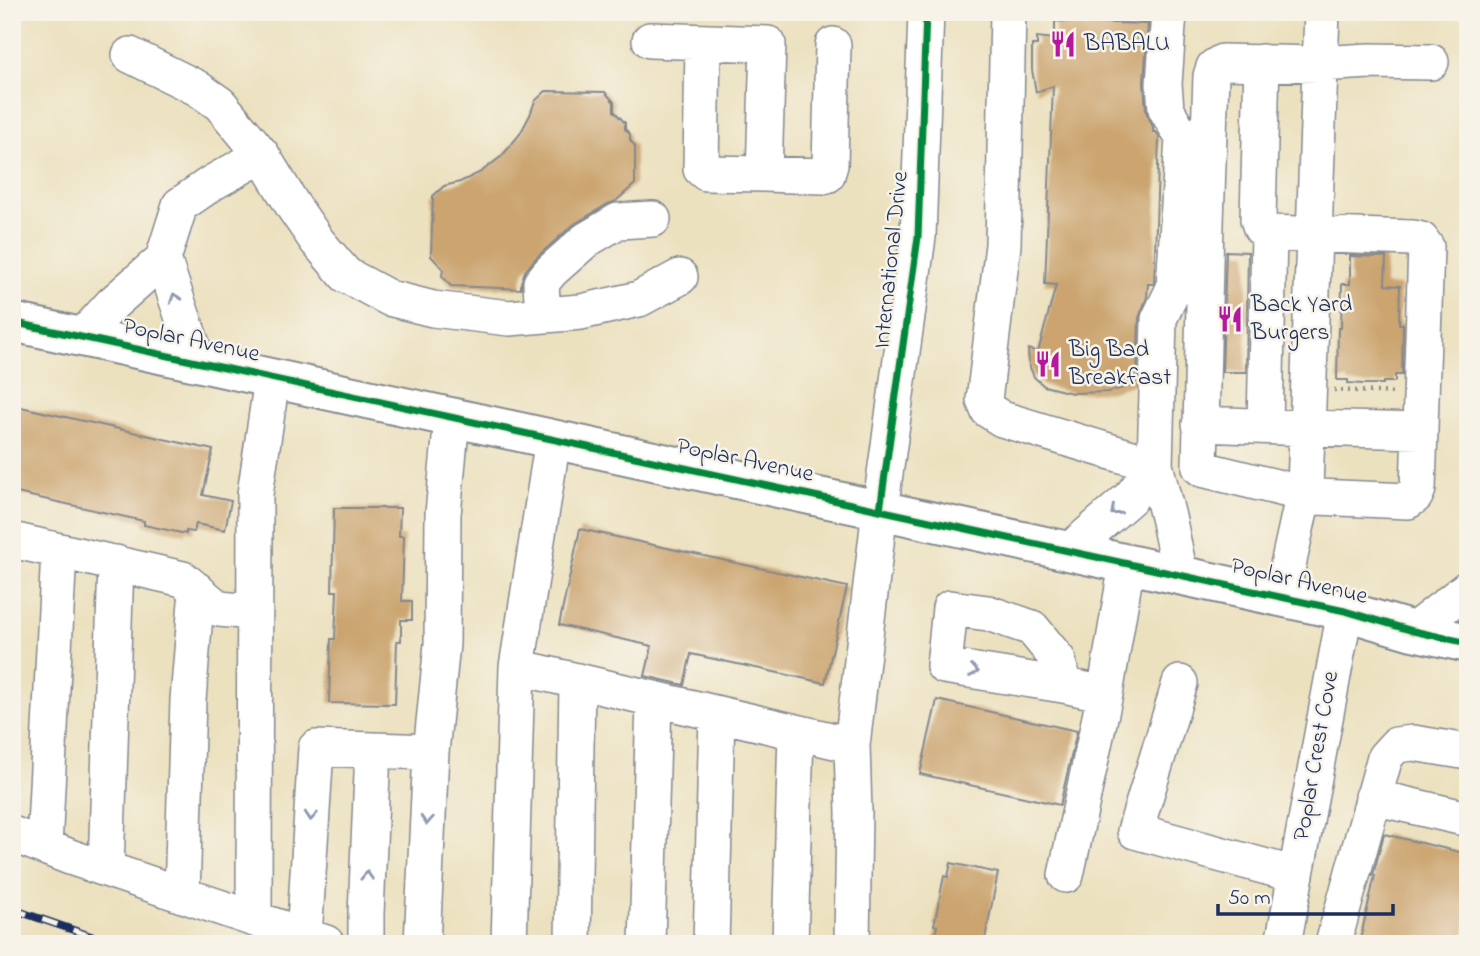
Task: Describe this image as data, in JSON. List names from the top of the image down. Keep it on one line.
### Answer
{"streets":{"main road":["Poplar Avenue"],"street":["International Drive","Poplar Crest Cove"]},"crossings":[["International Drive","Poplar Avenue"],["Poplar Avenue","Poplar Crest Cove"]],"places":{"restaurant":["BABALU","Back Yard Burgers","Big Bad Breakfast"]},"scale_bar":"50 m"}
